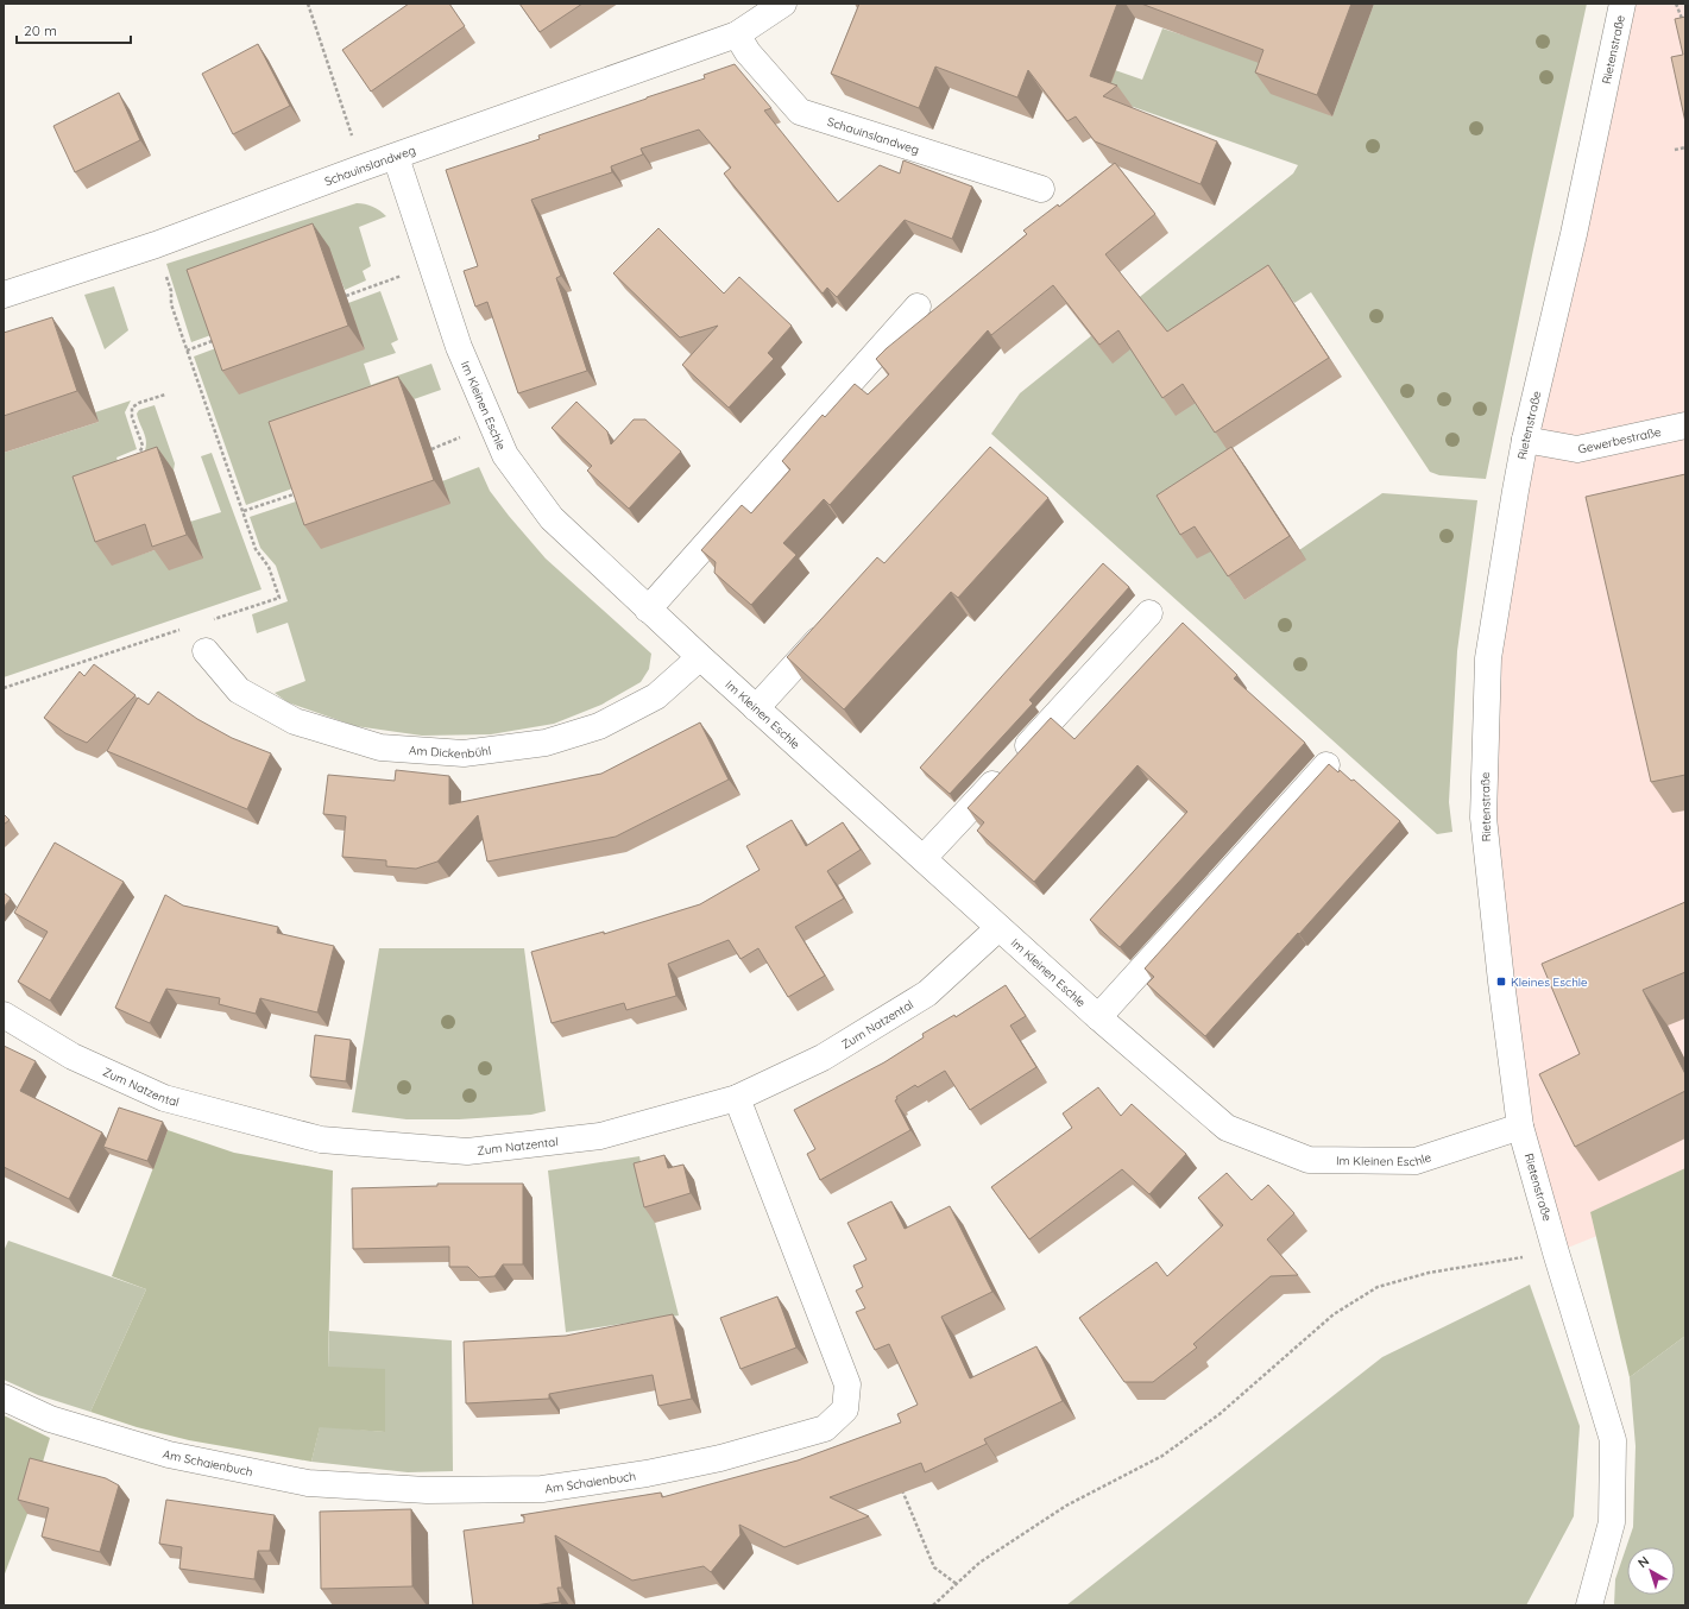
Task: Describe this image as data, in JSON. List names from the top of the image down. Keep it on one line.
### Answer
{"streets":{"street":["Rietenstraße","Schauinslandweg","Im Kleinen Eschle","Gewerbestraße","Am Dickenbühl","Zum Natzental","Am Schaienbuch"]},"crossings":[["Rietenstraße","Im Kleinen Eschle"],["Rietenstraße","Gewerbestraße"],["Schauinslandweg","Im Kleinen Eschle"],["Im Kleinen Eschle","Am Dickenbühl"],["Im Kleinen Eschle","Zum Natzental"],["Zum Natzental","Am Schaienbuch"]],"places":{"transit":["Kleines Eschle"]},"scale_bar":"20 m","north":"top left"}
